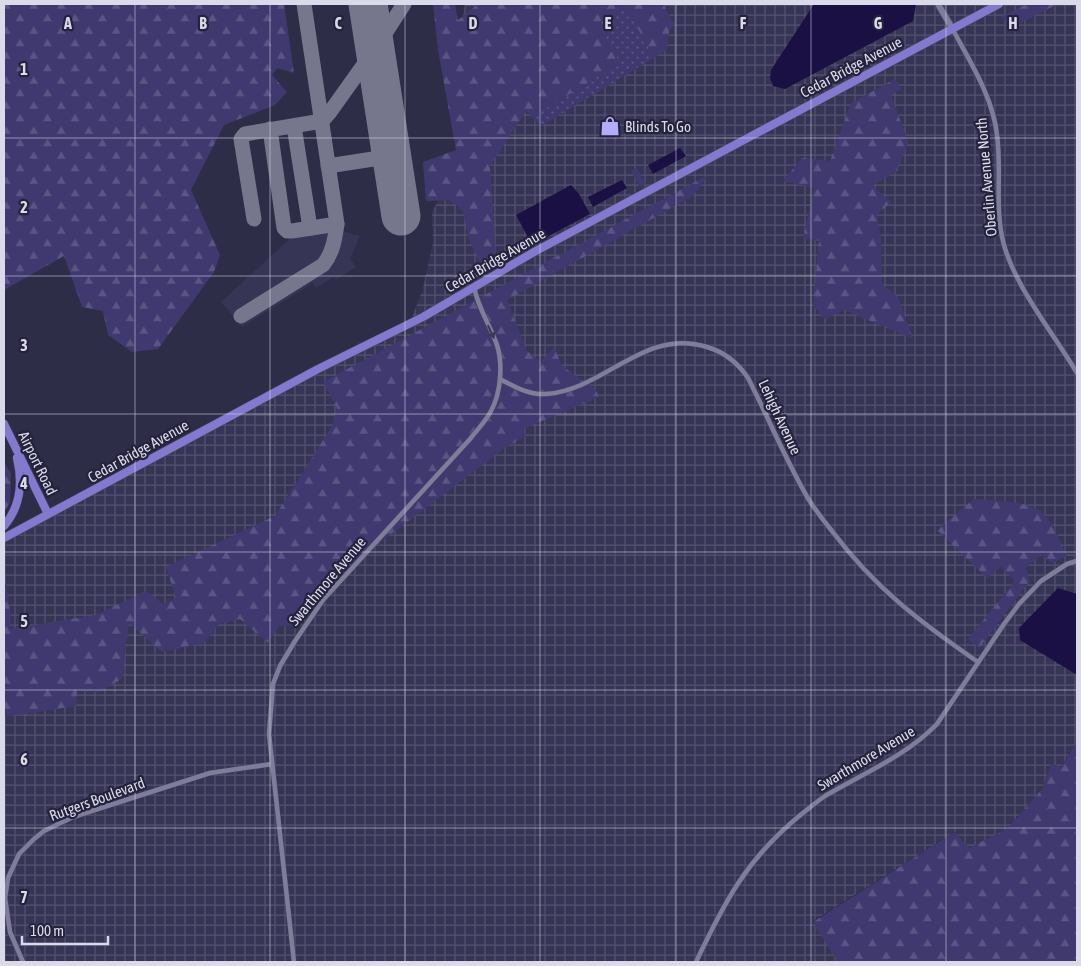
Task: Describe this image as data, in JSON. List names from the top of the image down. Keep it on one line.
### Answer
{"streets":{"main road":["Cedar Bridge Avenue","Airport Road"],"street":["Oberlin Avenue North","Lehigh Avenue","Swarthmore Avenue","Rutgers Boulevard"]},"crossings":[["Cedar Bridge Avenue","Oberlin Avenue North"],["Cedar Bridge Avenue","Airport Road"],["Cedar Bridge Avenue","Swarthmore Avenue"],["Lehigh Avenue","Swarthmore Avenue"],["Swarthmore Avenue","Rutgers Boulevard"]],"places":{"shop":["Blinds To Go"]},"scale_bar":"100 m","grid":{"columns":["A","B","C","D","E","F","G","H"],"rows":["1","2","3","4","5","6","7"]}}
